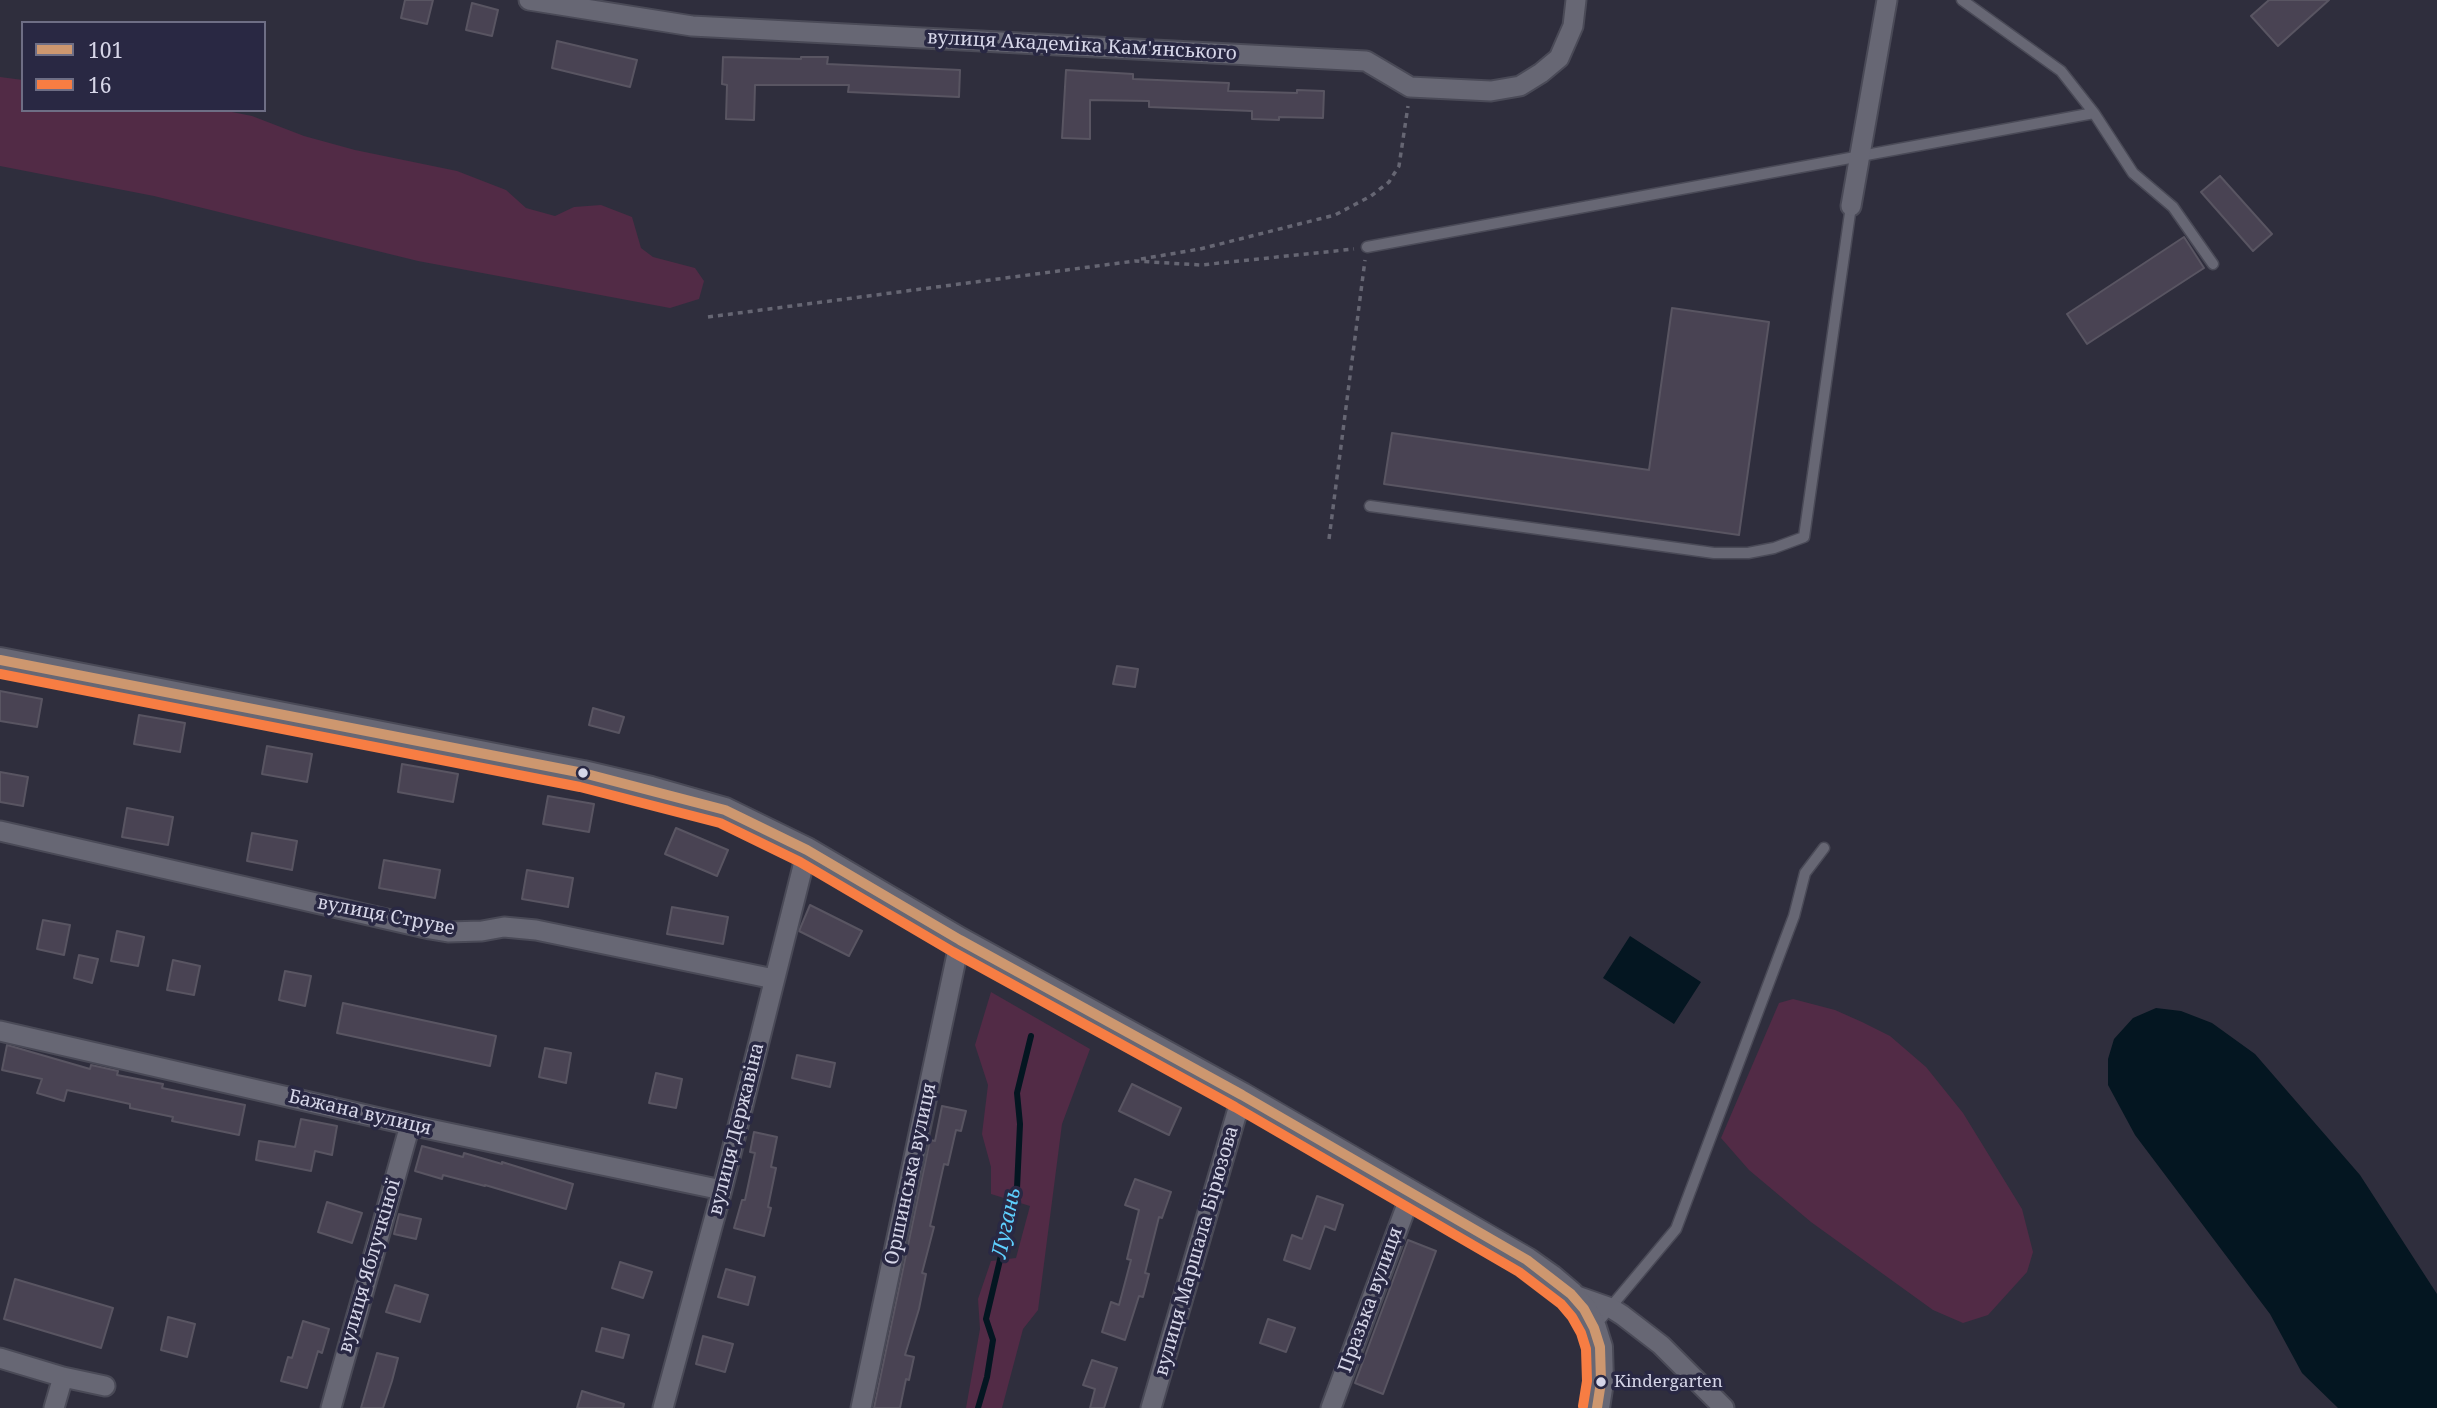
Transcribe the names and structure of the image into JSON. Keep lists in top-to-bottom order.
{
  "streets": {
    "street": [
      "вулиця Академіка Кам'янського",
      "вулиця Струве",
      "Бажана вулиця",
      "вулиця Державіна",
      "Оршинська вулиця",
      "вулиця Маршала Бірюзова",
      "вулиця Яблучкіної",
      "Празька вулиця"
    ]
  },
  "crossings": [
    ["вулиця Струве", "вулиця Державіна"],
    ["Бажана вулиця", "вулиця Державіна"],
    ["Бажана вулиця", "вулиця Яблучкіної"]
  ],
  "water": ["Лугань"],
  "places": ["Kindergarten"],
  "lines": ["transit line 101", "transit line 16"],
  "legend": ["101", "16"]
}
